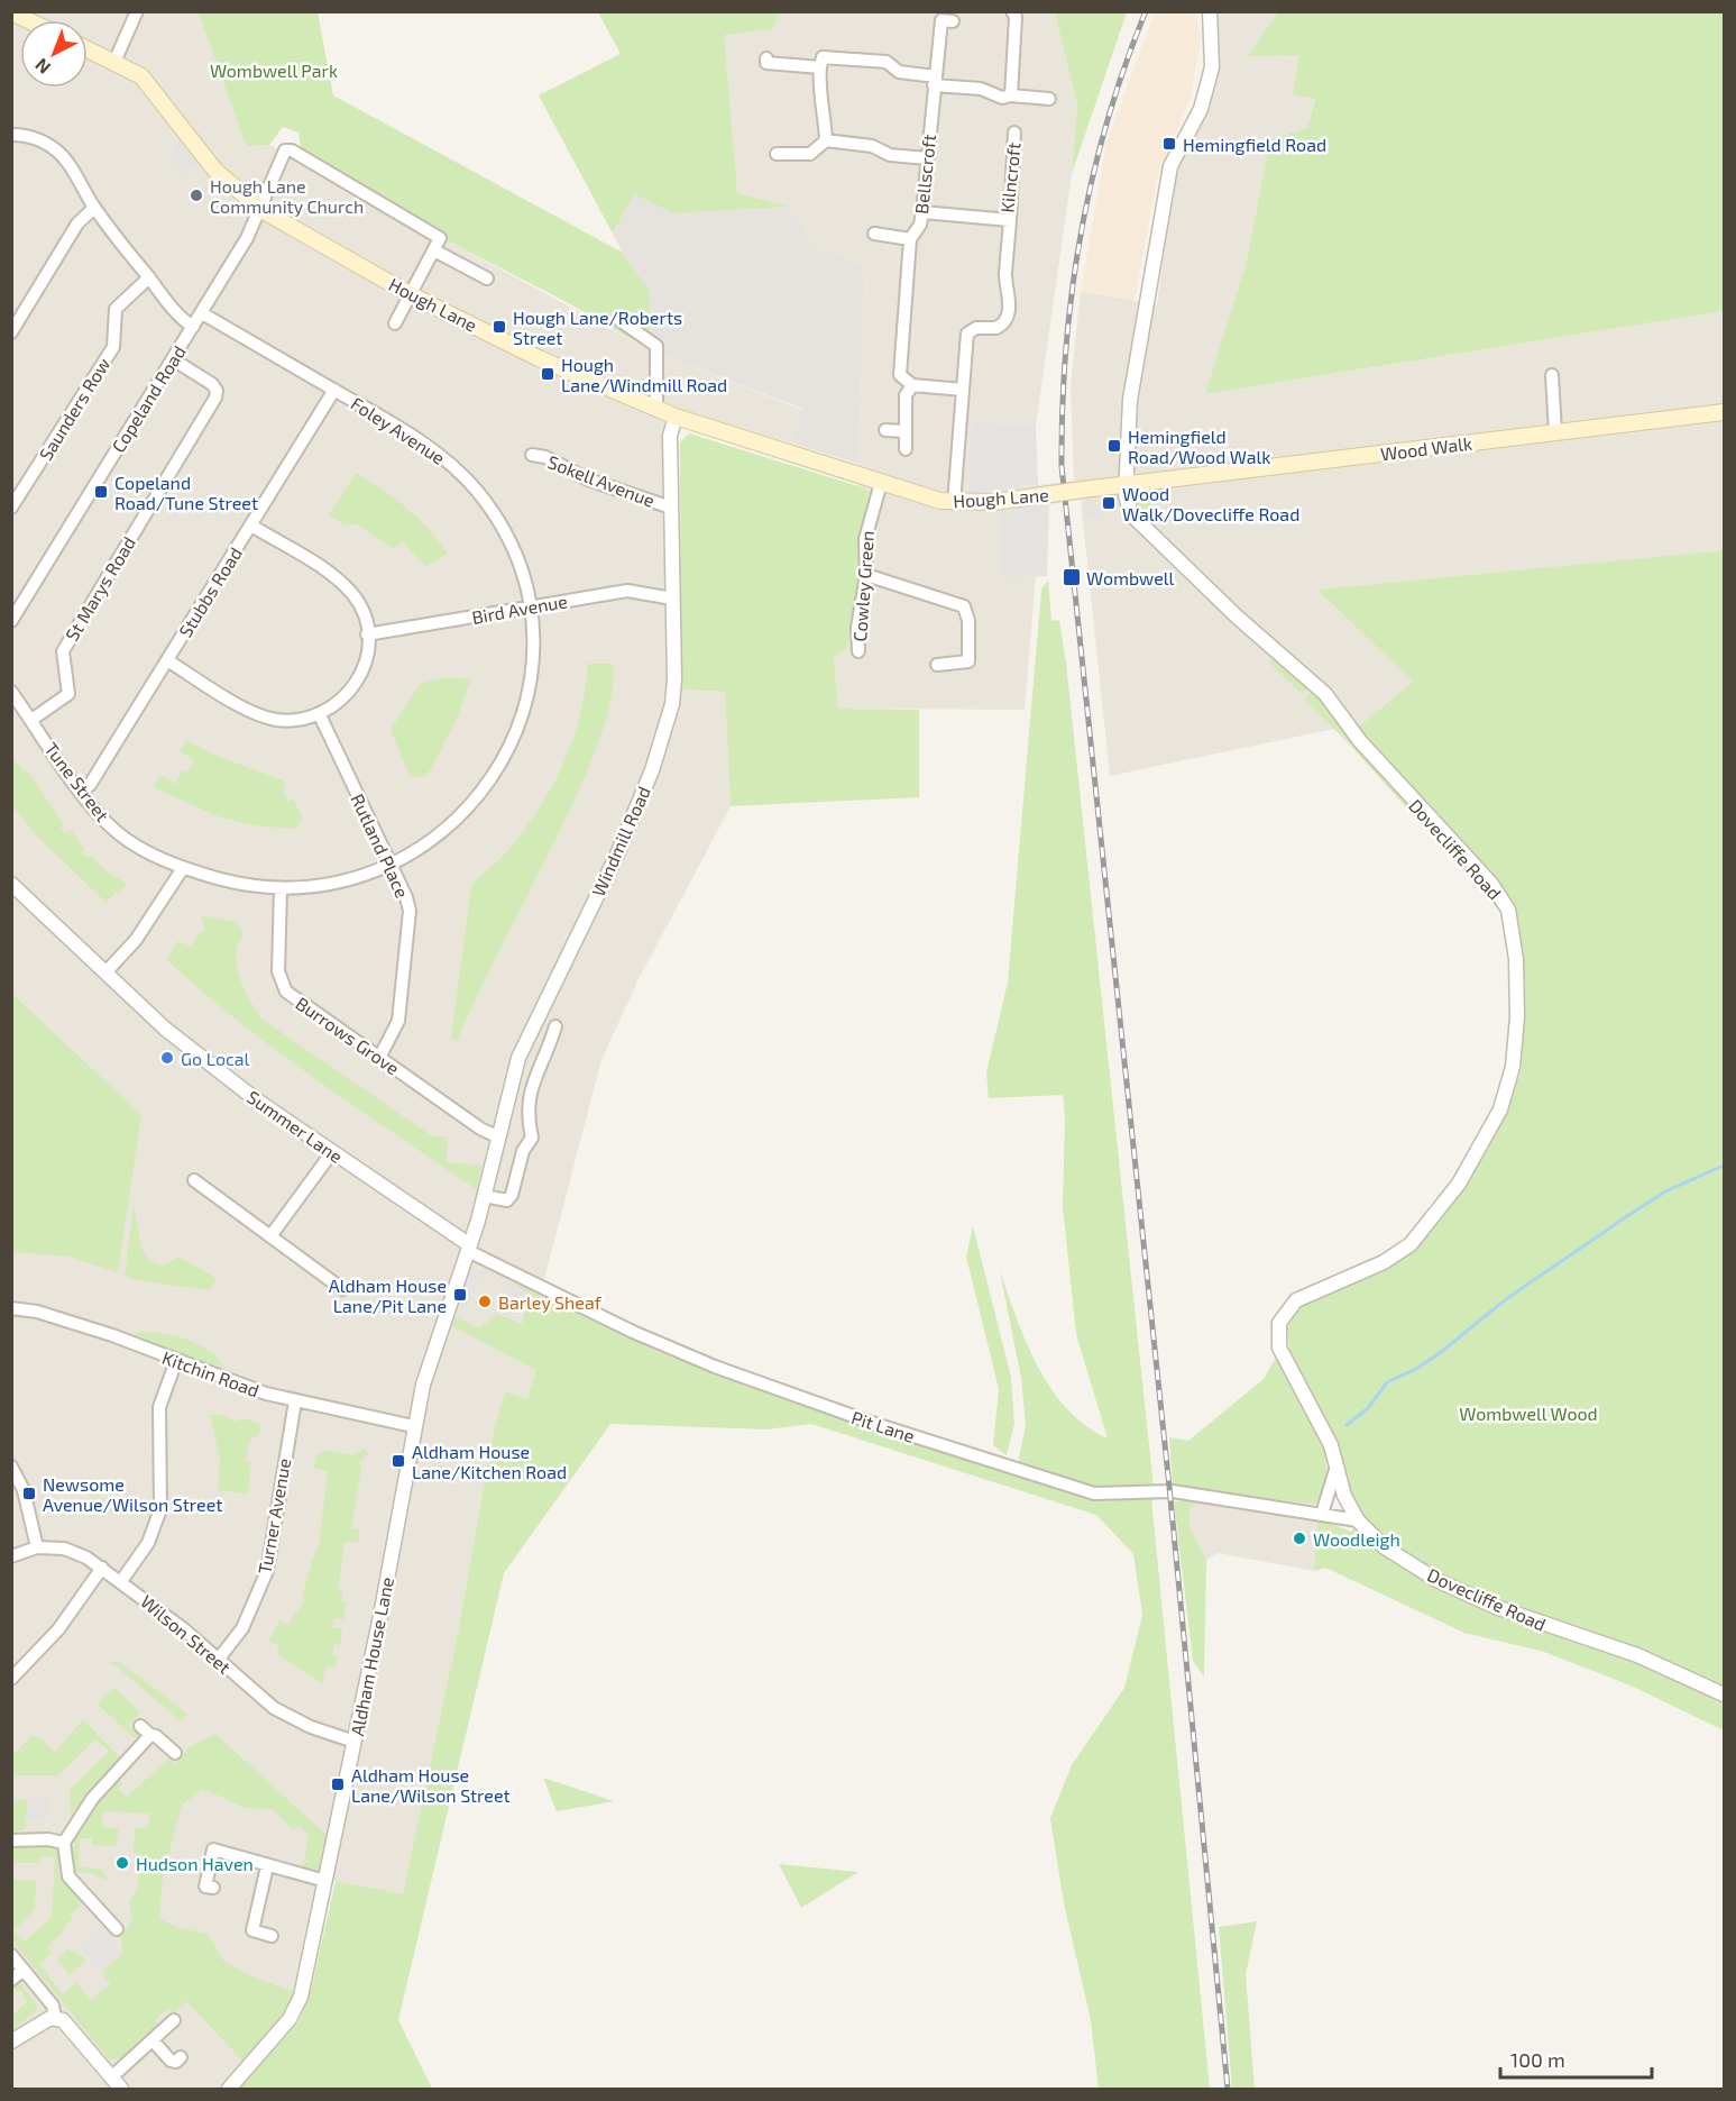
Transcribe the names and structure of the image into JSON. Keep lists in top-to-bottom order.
{
  "streets": {
    "main road": ["Hough Lane", "Wood Walk"],
    "street": [
      "Bellscroft",
      "Kilncroft",
      "Copeland Road",
      "Saunders Row",
      "Foley Avenue",
      "Sokell Avenue",
      "Cowley Green",
      "St Marys Road",
      "Stubbs Road",
      "Bird Avenue",
      "Tune Street",
      "Windmill Road",
      "Rutland Place",
      "Dovecliffe Road",
      "Burrows Grove",
      "Summer Lane",
      "Kitchin Road",
      "Pit Lane",
      "Turner Avenue",
      "Wilson Street",
      "Aldham House Lane"
    ]
  },
  "crossings": [
    ["Bellscroft", "Kilncroft"],
    ["Hough Lane", "Copeland Road"],
    ["Hough Lane", "Wood Walk"],
    ["Hough Lane", "Cowley Green"],
    ["Hough Lane", "Windmill Road"],
    ["Hough Lane", "Dovecliffe Road"],
    ["Copeland Road", "Foley Avenue"],
    ["Copeland Road", "St Marys Road"],
    ["Foley Avenue", "Stubbs Road"],
    ["Foley Avenue", "Bird Avenue"],
    ["Foley Avenue", "Tune Street"],
    ["Foley Avenue", "Rutland Place"],
    ["Wood Walk", "Dovecliffe Road"],
    ["Sokell Avenue", "Windmill Road"],
    ["St Marys Road", "Tune Street"],
    ["Stubbs Road", "Bird Avenue"],
    ["Stubbs Road", "Tune Street"],
    ["Stubbs Road", "Rutland Place"],
    ["Bird Avenue", "Windmill Road"],
    ["Bird Avenue", "Rutland Place"],
    ["Tune Street", "Rutland Place"],
    ["Tune Street", "Burrows Grove"],
    ["Windmill Road", "Burrows Grove"],
    ["Windmill Road", "Summer Lane"],
    ["Windmill Road", "Pit Lane"],
    ["Windmill Road", "Aldham House Lane"],
    ["Rutland Place", "Burrows Grove"],
    ["Dovecliffe Road", "Pit Lane"],
    ["Summer Lane", "Pit Lane"],
    ["Summer Lane", "Aldham House Lane"],
    ["Kitchin Road", "Turner Avenue"],
    ["Kitchin Road", "Aldham House Lane"],
    ["Pit Lane", "Aldham House Lane"],
    ["Turner Avenue", "Wilson Street"],
    ["Wilson Street", "Aldham House Lane"]
  ],
  "parks": ["Wombwell Park", "Wombwell Wood"],
  "places": {
    "transit": [
      "Hemingfield Road",
      "Hough Lane/Roberts Street",
      "Hough Lane/Windmill Road",
      "Hemingfield Road/Wood Walk",
      "Copeland Road/Tune Street",
      "Wood Walk/Dovecliffe Road",
      "Wombwell",
      "Aldham House Lane/Pit Lane",
      "Aldham House Lane/Kitchen Road",
      "Newsome Avenue/Wilson Street",
      "Aldham House Lane/Wilson Street"
    ],
    "other": [
      "Hough Lane Community Church",
      "Go Local",
      "Barley Sheaf",
      "Woodleigh",
      "Hudson Haven"
    ]
  },
  "scale_bar": "100 m",
  "north": "bottom left"
}
